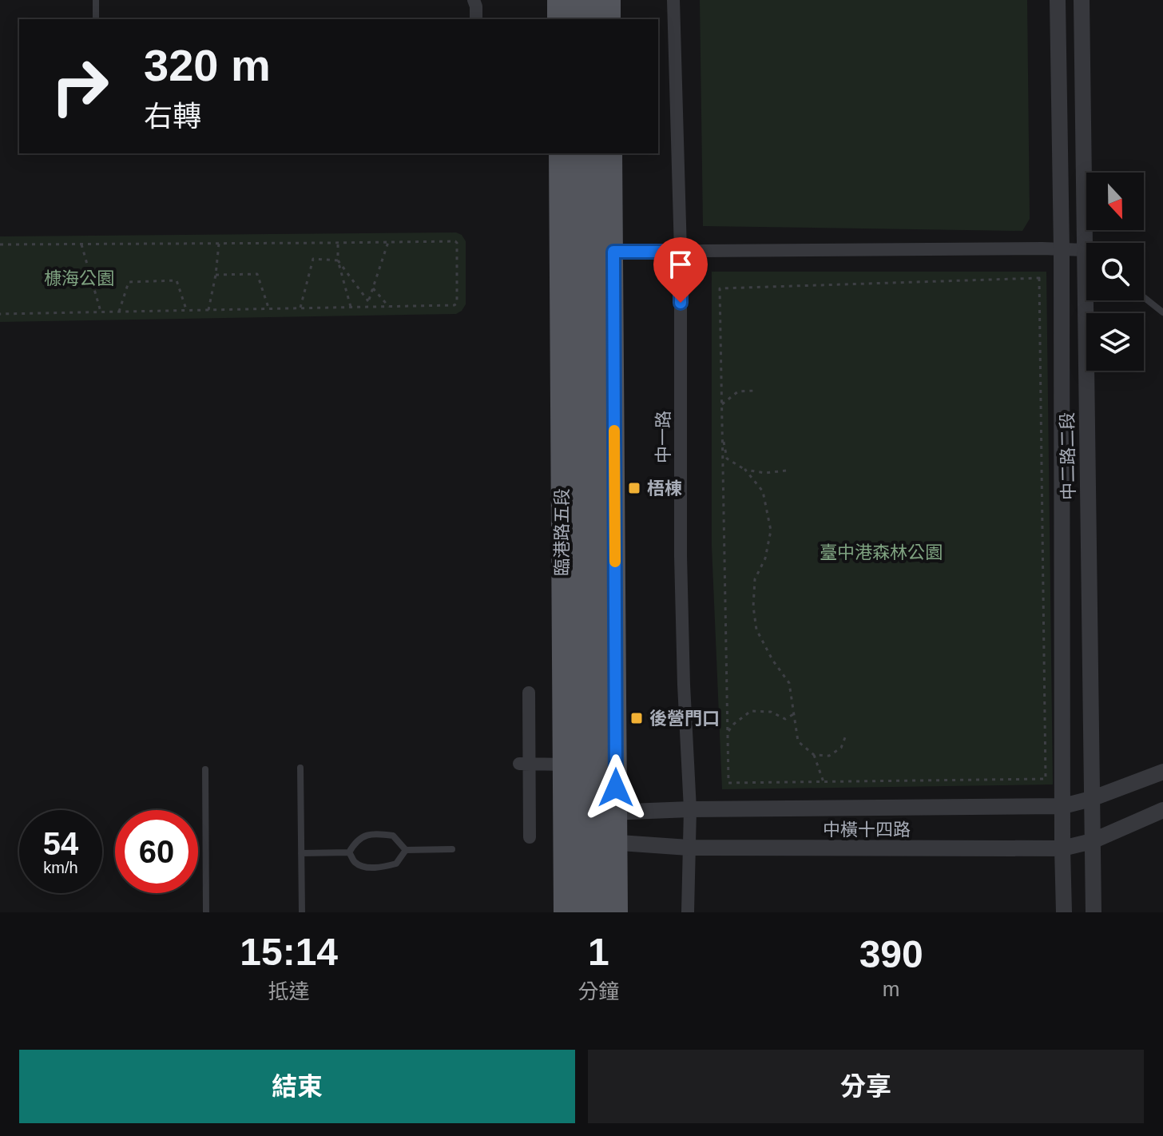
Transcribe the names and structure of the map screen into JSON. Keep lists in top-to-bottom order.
{
  "streets": {
    "main road": ["臨港路五段"],
    "street": ["中一路", "中二路二段", "中橫十四路"]
  },
  "crossings": [
    ["中一路", "中橫十四路"],
    ["中二路二段", "中橫十四路"],
    ["臨港路五段", "中橫十四路"]
  ],
  "parks": ["槺海公園", "臺中港森林公園"],
  "places": {
    "transit": ["梧棟", "後營門口"]
  },
  "north": "bottom",
  "page": {
    "turn": ["320 m", "右轉"],
    "speed": "54 km/h",
    "limit": "60",
    "eta": [
      "15:14",
      "抵達",
      "1",
      "分鐘",
      "390",
      "m"
    ],
    "buttons": ["結束", "分享"]
  }
}
